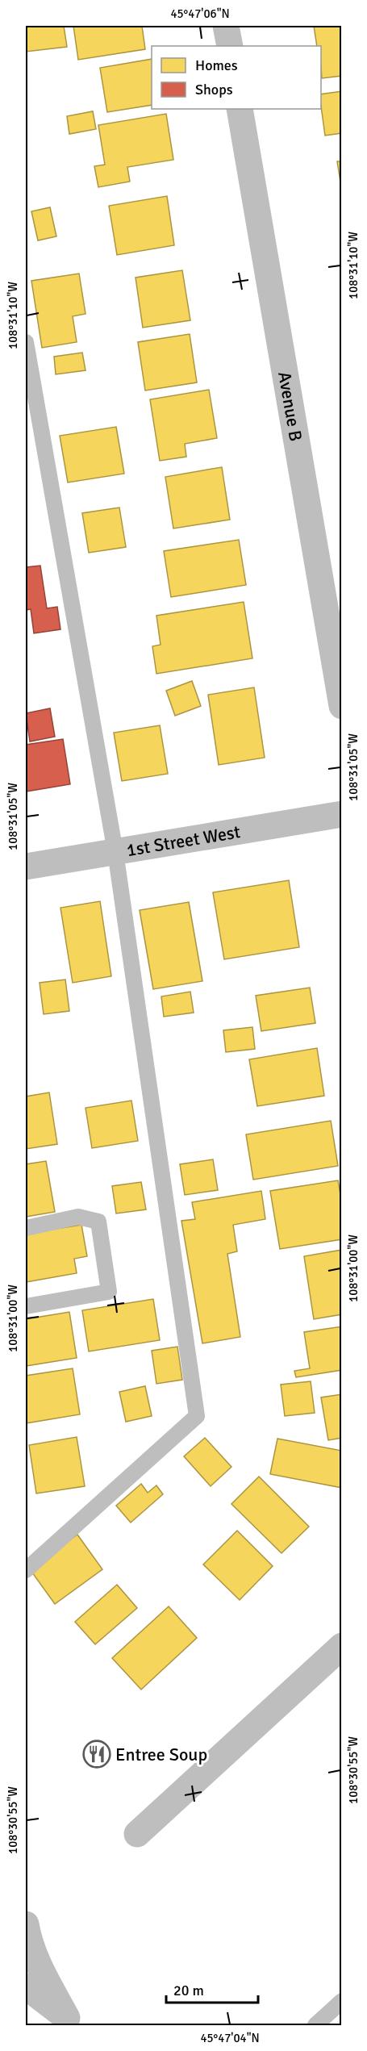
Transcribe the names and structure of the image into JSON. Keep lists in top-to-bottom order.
{
  "streets": {
    "street": ["Avenue B", "1st Street West"]
  },
  "places": {
    "restaurant": ["Entree Soup"]
  },
  "legend": ["Homes", "Shops"],
  "scale_bar": "20 m",
  "coordinates": [
    "45°47'06\"N",
    "108°31'10\"W",
    "108°31'05\"W",
    "108°31'00\"W",
    "108°30'55\"W",
    "45°47'04\"N"
  ]
}
